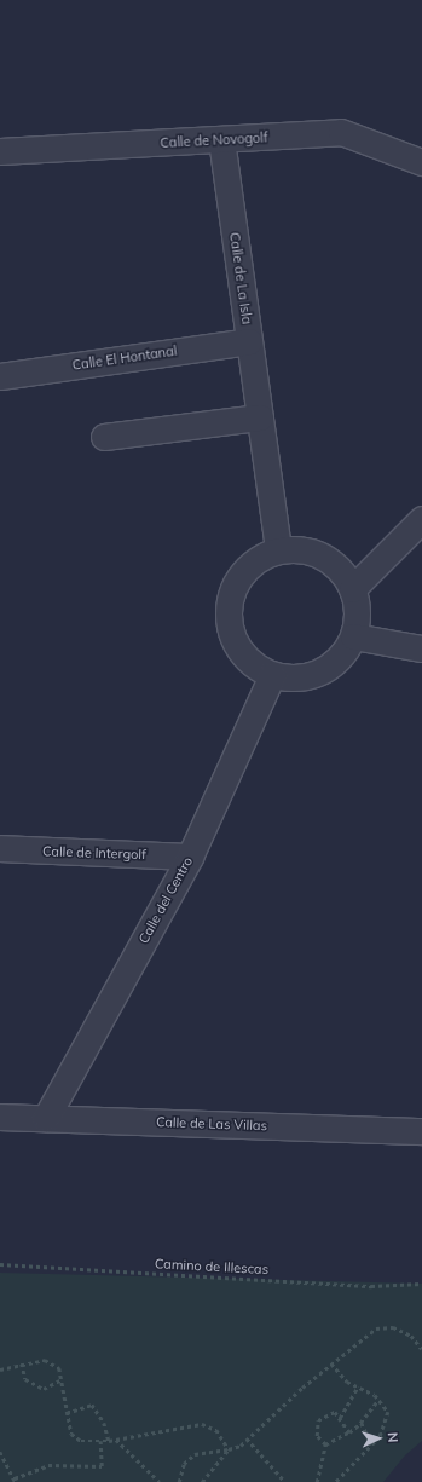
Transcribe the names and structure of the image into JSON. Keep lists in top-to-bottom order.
{
  "streets": {
    "street": [
      "Calle de Novogolf",
      "Calle de La Isla",
      "Calle El Hontanal",
      "Calle de Intergolf",
      "Calle del Centro",
      "Calle de Las Villas"
    ],
    "path": ["Camino de Illescas"]
  },
  "crossings": [
    ["Calle de Novogolf", "Calle de La Isla"],
    ["Calle de La Isla", "Calle El Hontanal"],
    ["Calle de La Isla", "Calle del Centro"],
    ["Calle de Intergolf", "Calle del Centro"],
    ["Calle del Centro", "Calle de Las Villas"]
  ],
  "north": "right"
}
